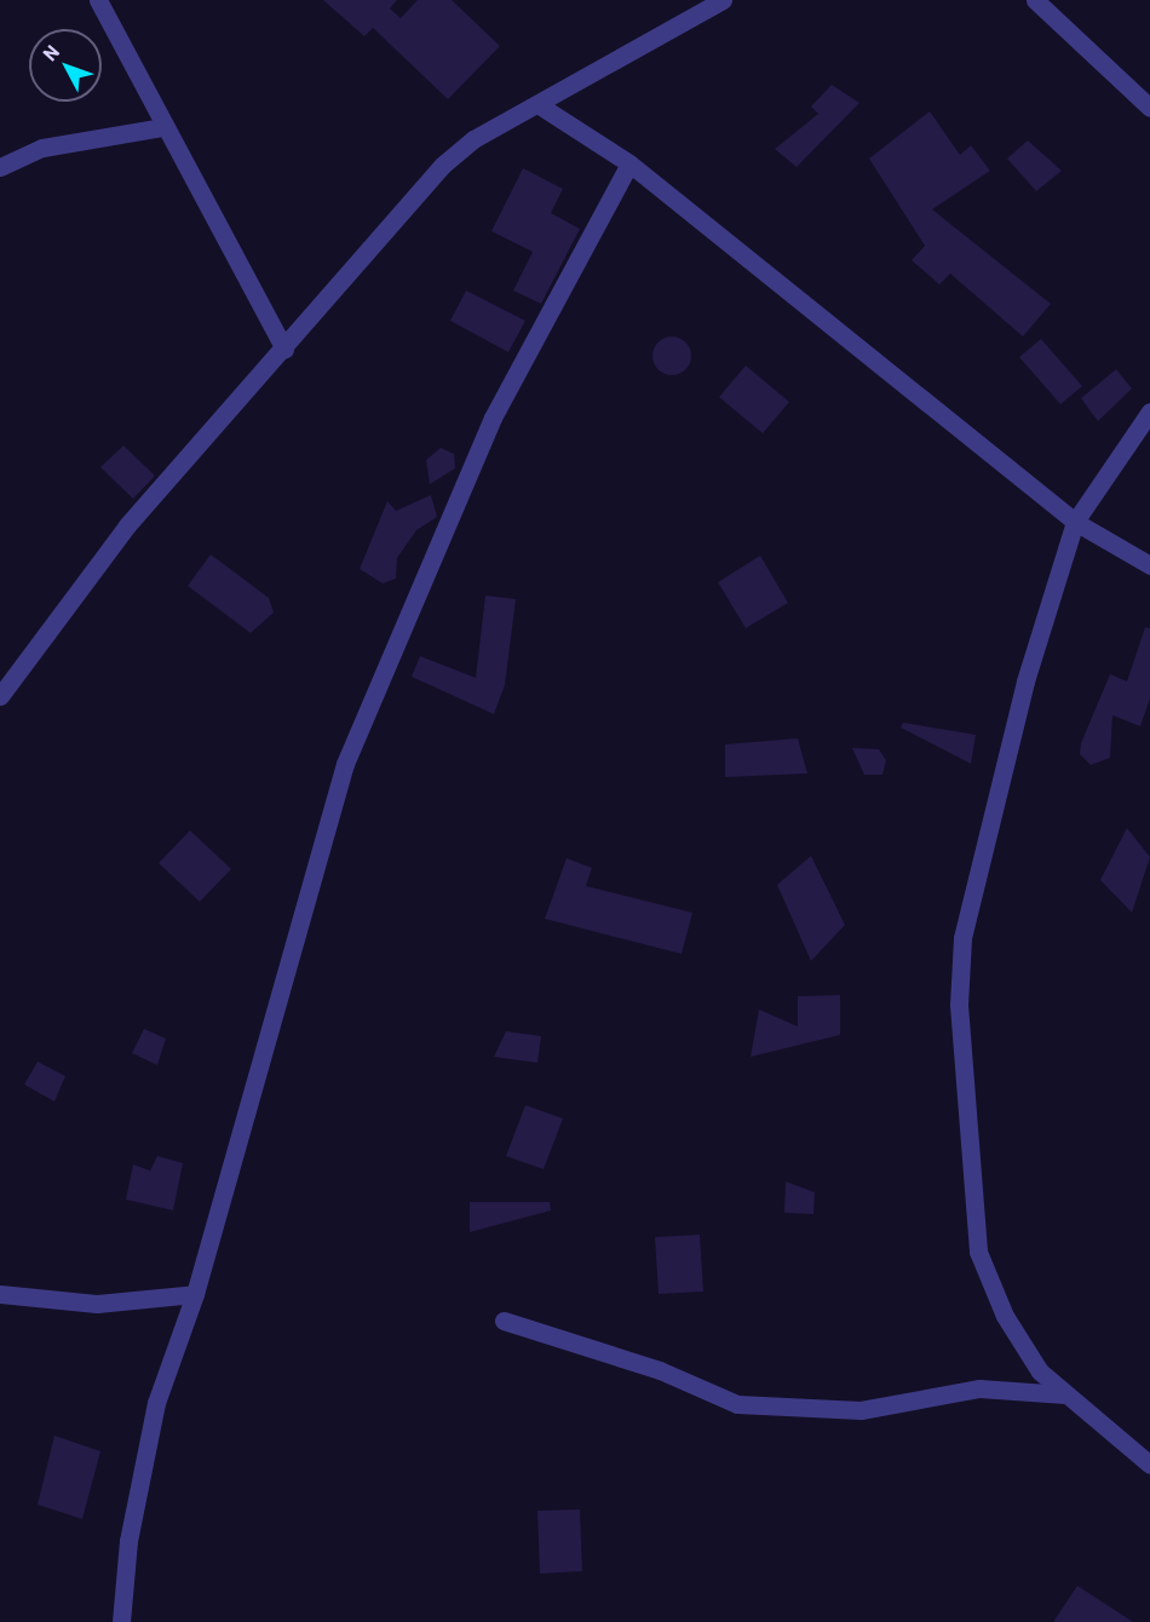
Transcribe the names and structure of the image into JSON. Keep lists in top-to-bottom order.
{
  "north": "top left"
}
